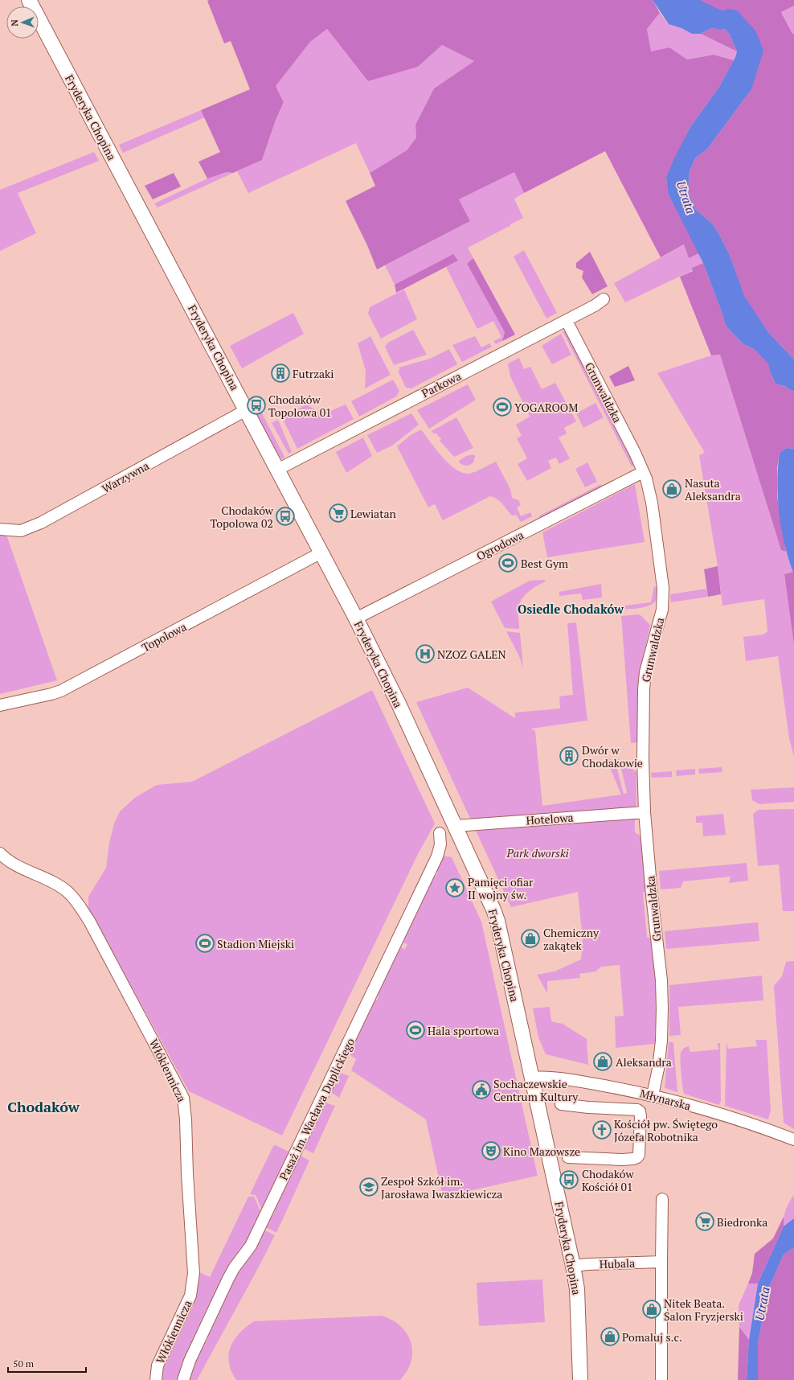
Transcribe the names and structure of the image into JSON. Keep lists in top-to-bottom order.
{
  "streets": {
    "main road": ["Fryderyka Chopina"],
    "street": [
      "Parkowa",
      "Grunwaldzka",
      "Warzywna",
      "Ogrodowa",
      "Topolowa",
      "Hotelowa",
      "Włókiennicza",
      "Młynarska",
      "Pasaż im. Wacława Duplickiego",
      "Hubala"
    ]
  },
  "crossings": [
    ["Fryderyka Chopina", "Parkowa"],
    ["Fryderyka Chopina", "Warzywna"],
    ["Fryderyka Chopina", "Ogrodowa"],
    ["Fryderyka Chopina", "Topolowa"],
    ["Fryderyka Chopina", "Hotelowa"],
    ["Fryderyka Chopina", "Młynarska"],
    ["Fryderyka Chopina", "Hubala"],
    ["Parkowa", "Grunwaldzka"],
    ["Grunwaldzka", "Ogrodowa"],
    ["Grunwaldzka", "Hotelowa"],
    ["Grunwaldzka", "Młynarska"]
  ],
  "districts": ["Osiedle Chodaków", "Chodaków"],
  "water": ["Utrata"],
  "parks": ["Park dworski"],
  "places": {
    "building": ["Futrzaki", "Dwór w Chodakowie"],
    "bus stop": ["Chodaków Topolowa 01", "Chodaków Topolowa 02", "Chodaków Kościół 01"],
    "sports": [
      "YOGAROOM",
      "Best Gym",
      "Stadion Miejski",
      "Hala sportowa"
    ],
    "shop": [
      "Nasuta Aleksandra",
      "Chemiczny zakątek",
      "Aleksandra",
      "Nitek Beata. Salon Fryzjerski",
      "Pomaluj s.c."
    ],
    "supermarket": ["Lewiatan", "Biedronka"],
    "hospital": ["NZOZ GALEN"],
    "place": ["Pamięci ofiar II wojny św."],
    "public building": ["Sochaczewskie Centrum Kultury"],
    "church": ["Kościół pw. Świętego Józefa Robotnika"],
    "theatre": ["Kino Mazowsze"],
    "school or university": ["Zespoł Szkół im. Jarosława Iwaszkiewicza"]
  },
  "scale_bar": "50 m",
  "north": "left"
}
